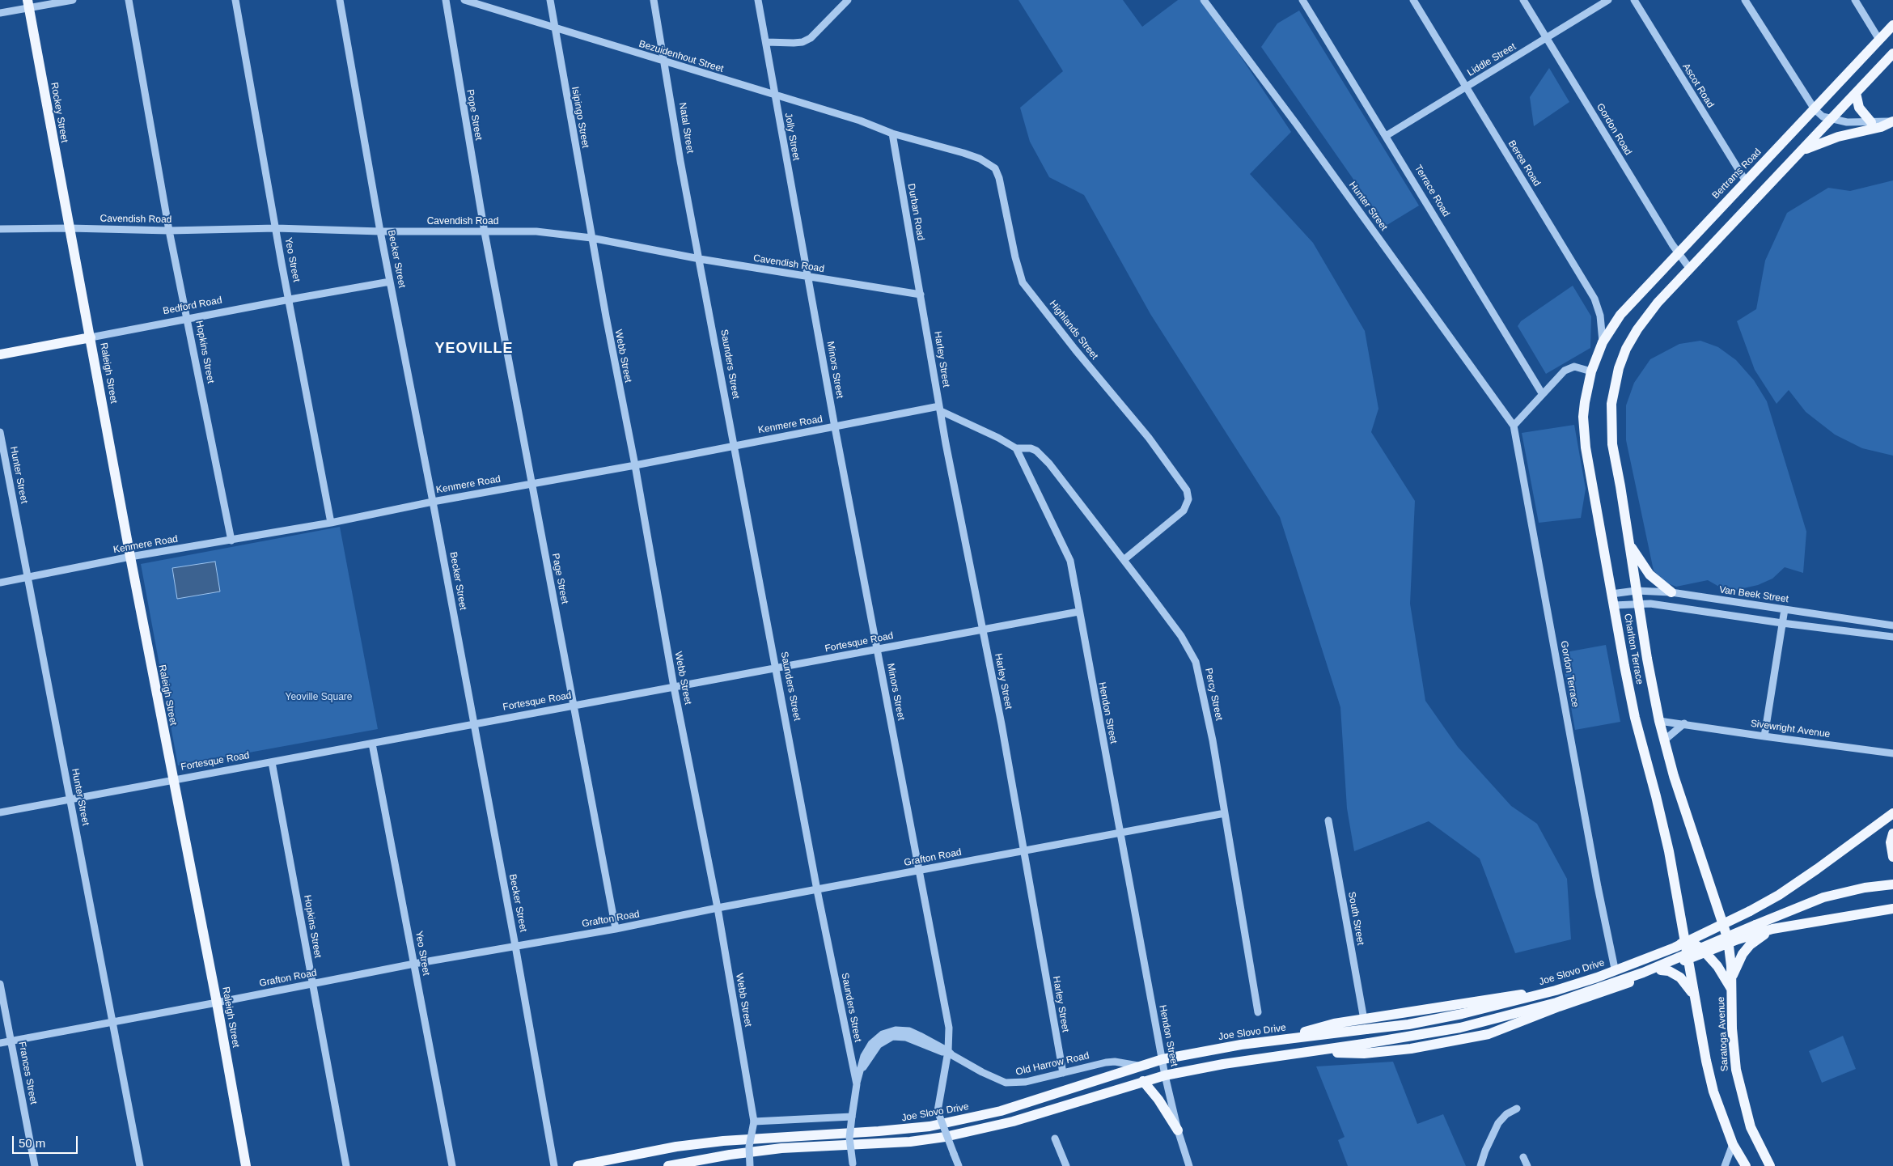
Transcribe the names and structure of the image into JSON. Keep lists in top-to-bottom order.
{
  "streets": {
    "main road": [
      "Rockey Street",
      "Bertrams Road",
      "Bedford Road",
      "Raleigh Street",
      "Charlton Terrace",
      "Joe Slovo Drive",
      "Saratoga Avenue"
    ],
    "street": [
      "Bezuidenhout Street",
      "Liddle Street",
      "Ascot Road",
      "Pope Street",
      "Isipingo Street",
      "Natal Street",
      "Gordon Road",
      "Jolly Street",
      "Berea Road",
      "Terrace Road",
      "Hunter Street",
      "Durban Road",
      "Cavendish Road",
      "Becker Street",
      "Yeo Street",
      "Highlands Street",
      "Hopkins Street",
      "Webb Street",
      "Harley Street",
      "Saunders Street",
      "Minors Street",
      "Kenmere Road",
      "Page Street",
      "Van Beek Street",
      "Fortesque Road",
      "Gordon Terrace",
      "Percy Street",
      "Hendon Street",
      "Sivewright Avenue",
      "Grafton Road",
      "South Street",
      "Old Harrow Road",
      "Frances Street"
    ]
  },
  "crossings": [
    ["Bezuidenhout Street", "Isipingo Street"],
    ["Bezuidenhout Street", "Natal Street"],
    ["Bezuidenhout Street", "Jolly Street"],
    ["Bezuidenhout Street", "Durban Road"],
    ["Bezuidenhout Street", "Highlands Street"],
    ["Liddle Street", "Gordon Road"],
    ["Liddle Street", "Berea Road"],
    ["Liddle Street", "Terrace Road"],
    ["Ascot Road", "Bertrams Road"],
    ["Rockey Street", "Cavendish Road"],
    ["Rockey Street", "Raleigh Street"],
    ["Pope Street", "Cavendish Road"],
    ["Pope Street", "Page Street"],
    ["Isipingo Street", "Cavendish Road"],
    ["Isipingo Street", "Webb Street"],
    ["Natal Street", "Cavendish Road"],
    ["Natal Street", "Saunders Street"],
    ["Gordon Road", "Bertrams Road"],
    ["Gordon Road", "Charlton Terrace"],
    ["Jolly Street", "Cavendish Road"],
    ["Jolly Street", "Minors Street"],
    ["Berea Road", "Bertrams Road"],
    ["Berea Road", "Charlton Terrace"],
    ["Bertrams Road", "Charlton Terrace"],
    ["Hunter Street", "Kenmere Road"],
    ["Hunter Street", "Fortesque Road"],
    ["Hunter Street", "Gordon Terrace"],
    ["Hunter Street", "Grafton Road"],
    ["Durban Road", "Cavendish Road"],
    ["Durban Road", "Highlands Street"],
    ["Durban Road", "Harley Street"],
    ["Cavendish Road", "Becker Street"],
    ["Cavendish Road", "Yeo Street"],
    ["Cavendish Road", "Hopkins Street"],
    ["Cavendish Road", "Webb Street"],
    ["Cavendish Road", "Harley Street"],
    ["Cavendish Road", "Saunders Street"],
    ["Cavendish Road", "Minors Street"],
    ["Cavendish Road", "Raleigh Street"],
    ["Cavendish Road", "Page Street"],
    ["Becker Street", "Bedford Road"],
    ["Becker Street", "Kenmere Road"],
    ["Becker Street", "Fortesque Road"],
    ["Becker Street", "Grafton Road"],
    ["Yeo Street", "Bedford Road"],
    ["Yeo Street", "Kenmere Road"],
    ["Yeo Street", "Fortesque Road"],
    ["Yeo Street", "Grafton Road"],
    ["Bedford Road", "Hopkins Street"],
    ["Bedford Road", "Raleigh Street"],
    ["Highlands Street", "Percy Street"],
    ["Hopkins Street", "Kenmere Road"],
    ["Hopkins Street", "Fortesque Road"],
    ["Hopkins Street", "Grafton Road"],
    ["Webb Street", "Kenmere Road"],
    ["Webb Street", "Fortesque Road"],
    ["Webb Street", "Grafton Road"],
    ["Harley Street", "Kenmere Road"],
    ["Harley Street", "Fortesque Road"],
    ["Harley Street", "Grafton Road"],
    ["Harley Street", "Old Harrow Road"],
    ["Saunders Street", "Kenmere Road"],
    ["Saunders Street", "Fortesque Road"],
    ["Saunders Street", "Grafton Road"],
    ["Saunders Street", "Old Harrow Road"],
    ["Minors Street", "Kenmere Road"],
    ["Minors Street", "Fortesque Road"],
    ["Minors Street", "Grafton Road"],
    ["Minors Street", "Old Harrow Road"],
    ["Raleigh Street", "Kenmere Road"],
    ["Raleigh Street", "Fortesque Road"],
    ["Raleigh Street", "Grafton Road"],
    ["Kenmere Road", "Page Street"],
    ["Page Street", "Fortesque Road"],
    ["Page Street", "Grafton Road"],
    ["Van Beek Street", "Charlton Terrace"],
    ["Fortesque Road", "Hendon Street"],
    ["Charlton Terrace", "Sivewright Avenue"],
    ["Charlton Terrace", "Saratoga Avenue"],
    ["Percy Street", "Hendon Street"],
    ["Percy Street", "Grafton Road"],
    ["Hendon Street", "Grafton Road"],
    ["Hendon Street", "Joe Slovo Drive"],
    ["Grafton Road", "Frances Street"],
    ["Joe Slovo Drive", "Old Harrow Road"]
  ],
  "districts": ["YEOVILLE"],
  "parks": ["Yeoville Square"],
  "scale_bar": "50 m"
}
